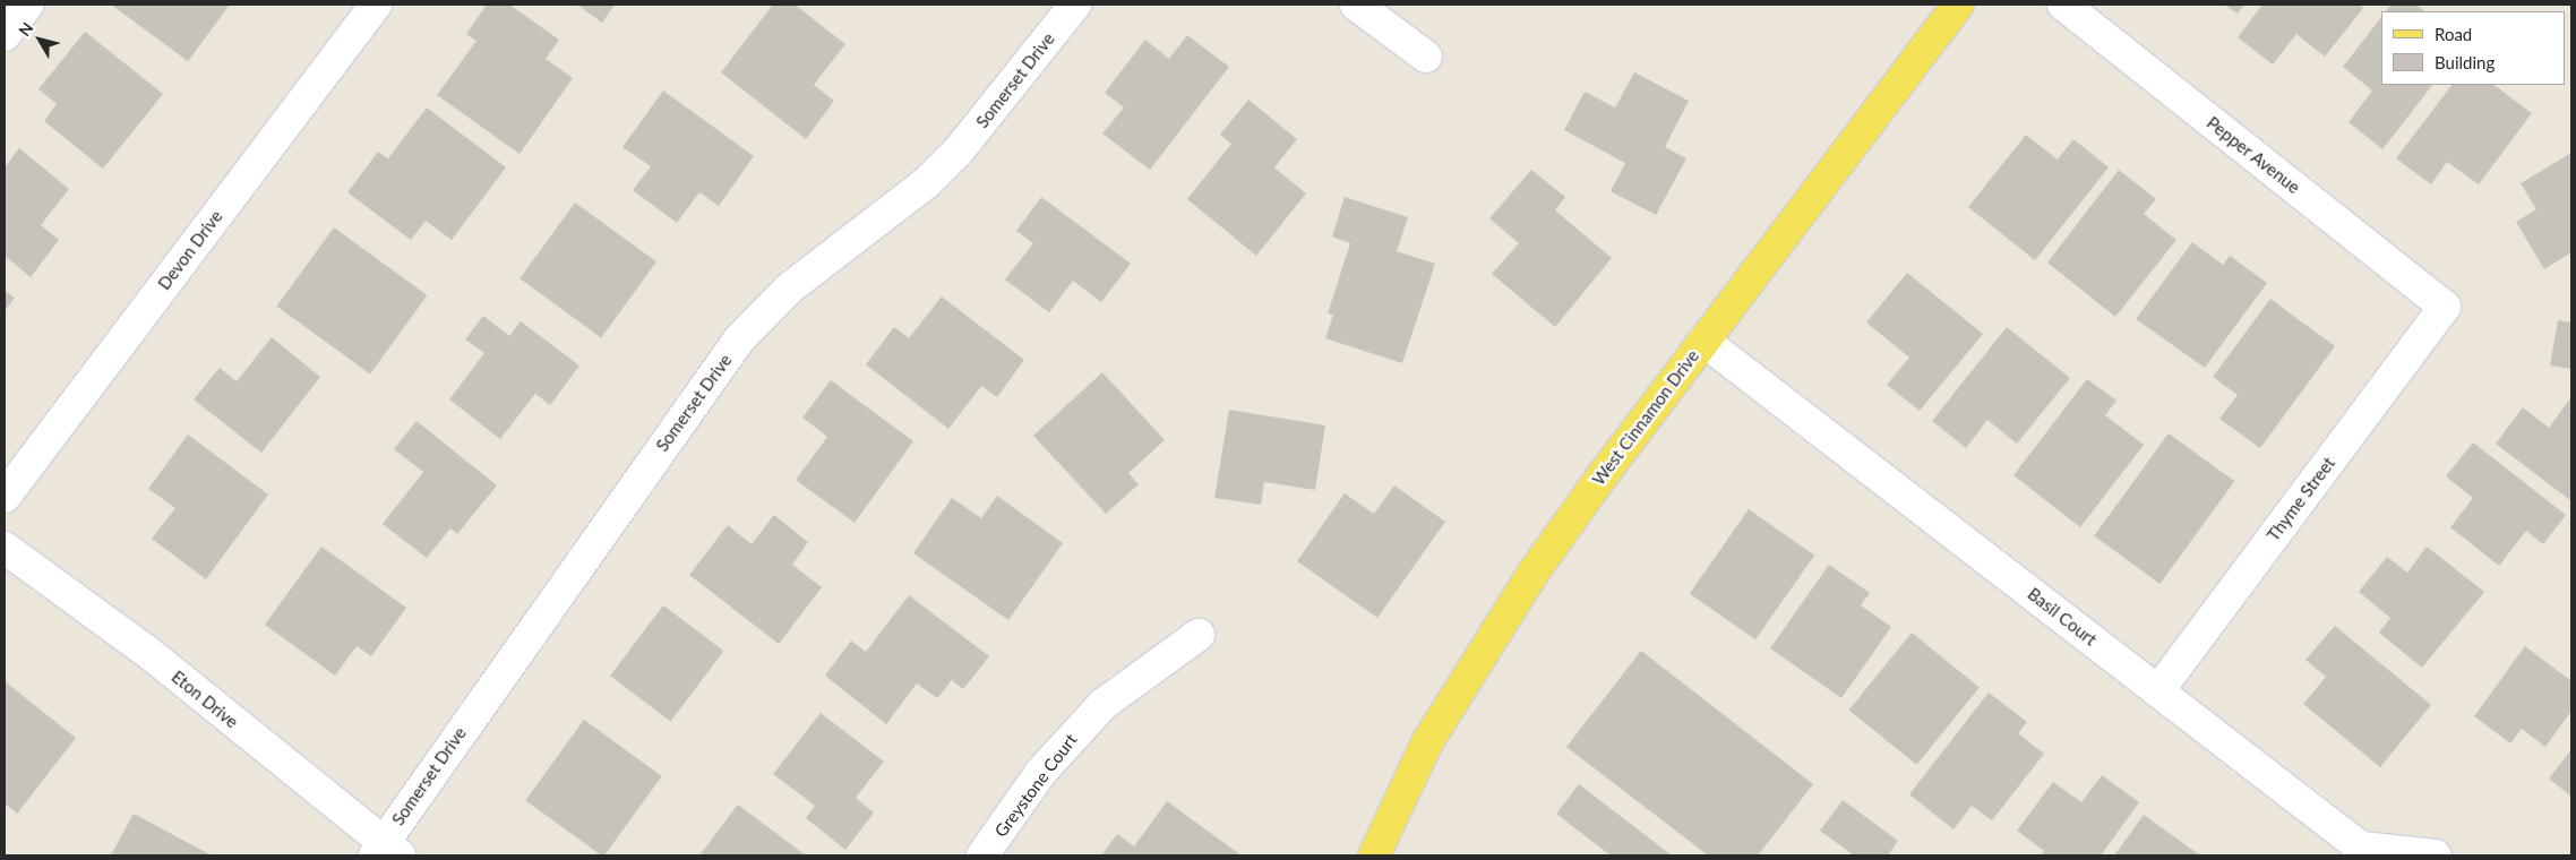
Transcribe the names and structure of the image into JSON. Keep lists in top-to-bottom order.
{
  "streets": {
    "main road": ["West Cinnamon Drive"],
    "street": [
      "Somerset Drive",
      "Pepper Avenue",
      "Devon Drive",
      "Thyme Street",
      "Basil Court",
      "Eton Drive",
      "Greystone Court"
    ]
  },
  "crossings": [
    ["Somerset Drive", "Eton Drive"],
    ["Pepper Avenue", "Thyme Street"],
    ["West Cinnamon Drive", "Basil Court"],
    ["Thyme Street", "Basil Court"]
  ],
  "legend": ["Road", "Building"],
  "north": "top left"
}
